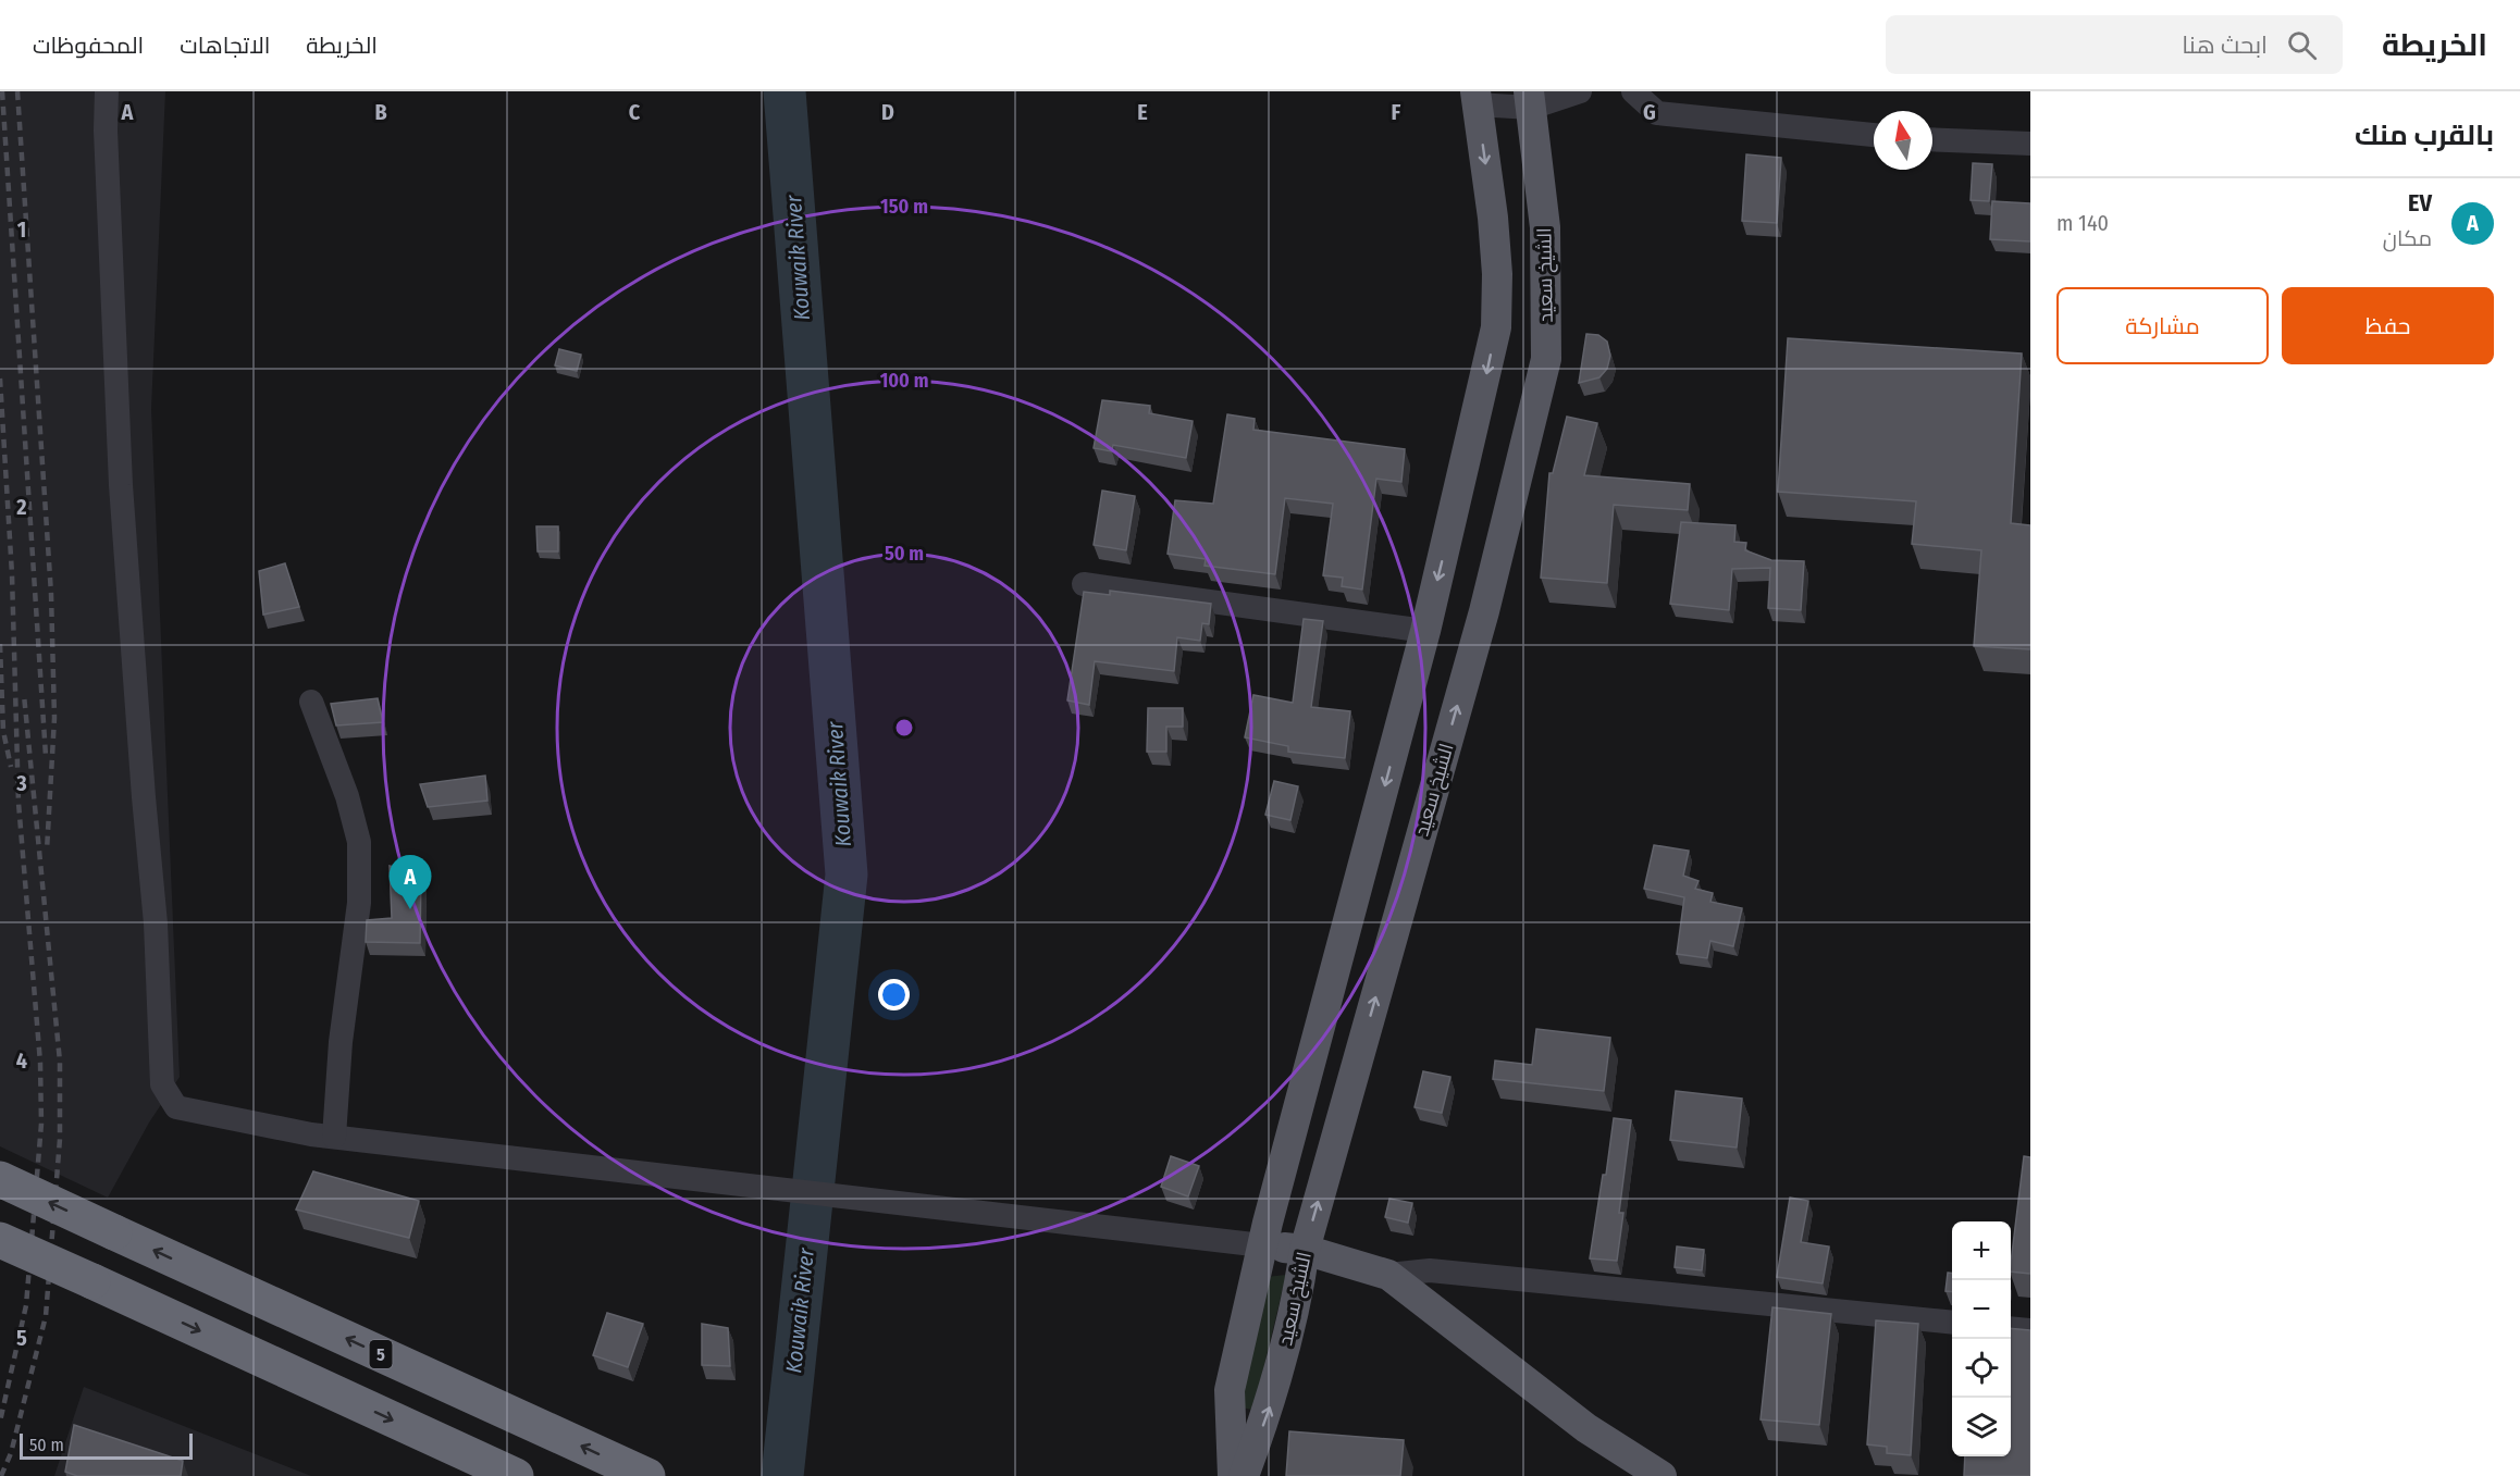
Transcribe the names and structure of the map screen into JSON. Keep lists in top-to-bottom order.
{
  "streets": {
    "highway": ["5"],
    "main road": ["الشيخ سعيد"]
  },
  "water": ["Kouwaik River"],
  "scale_bar": "50 m",
  "north": "top",
  "page": {
    "header": "الخريطة",
    "search": "ابحث هنا",
    "nav": ["الخريطة", "الاتجاهات", "المحفوظات"],
    "heading": "بالقرب منك",
    "list": [
      {
        "mark": "A",
        "name": "EV",
        "note": "مكان",
        "value": "140 m"
      }
    ],
    "buttons": ["حفظ", "مشاركة"],
    "pins": "A",
    "map_buttons": ["+", "−"],
    "scale": "50 m"
  },
  "grid": {
    "columns": [
      "A",
      "B",
      "C",
      "D",
      "E",
      "F",
      "G"
    ],
    "rows": [
      "1",
      "2",
      "3",
      "4",
      "5"
    ]
  },
  "rings": ["150 m", "100 m", "50 m"]
}
